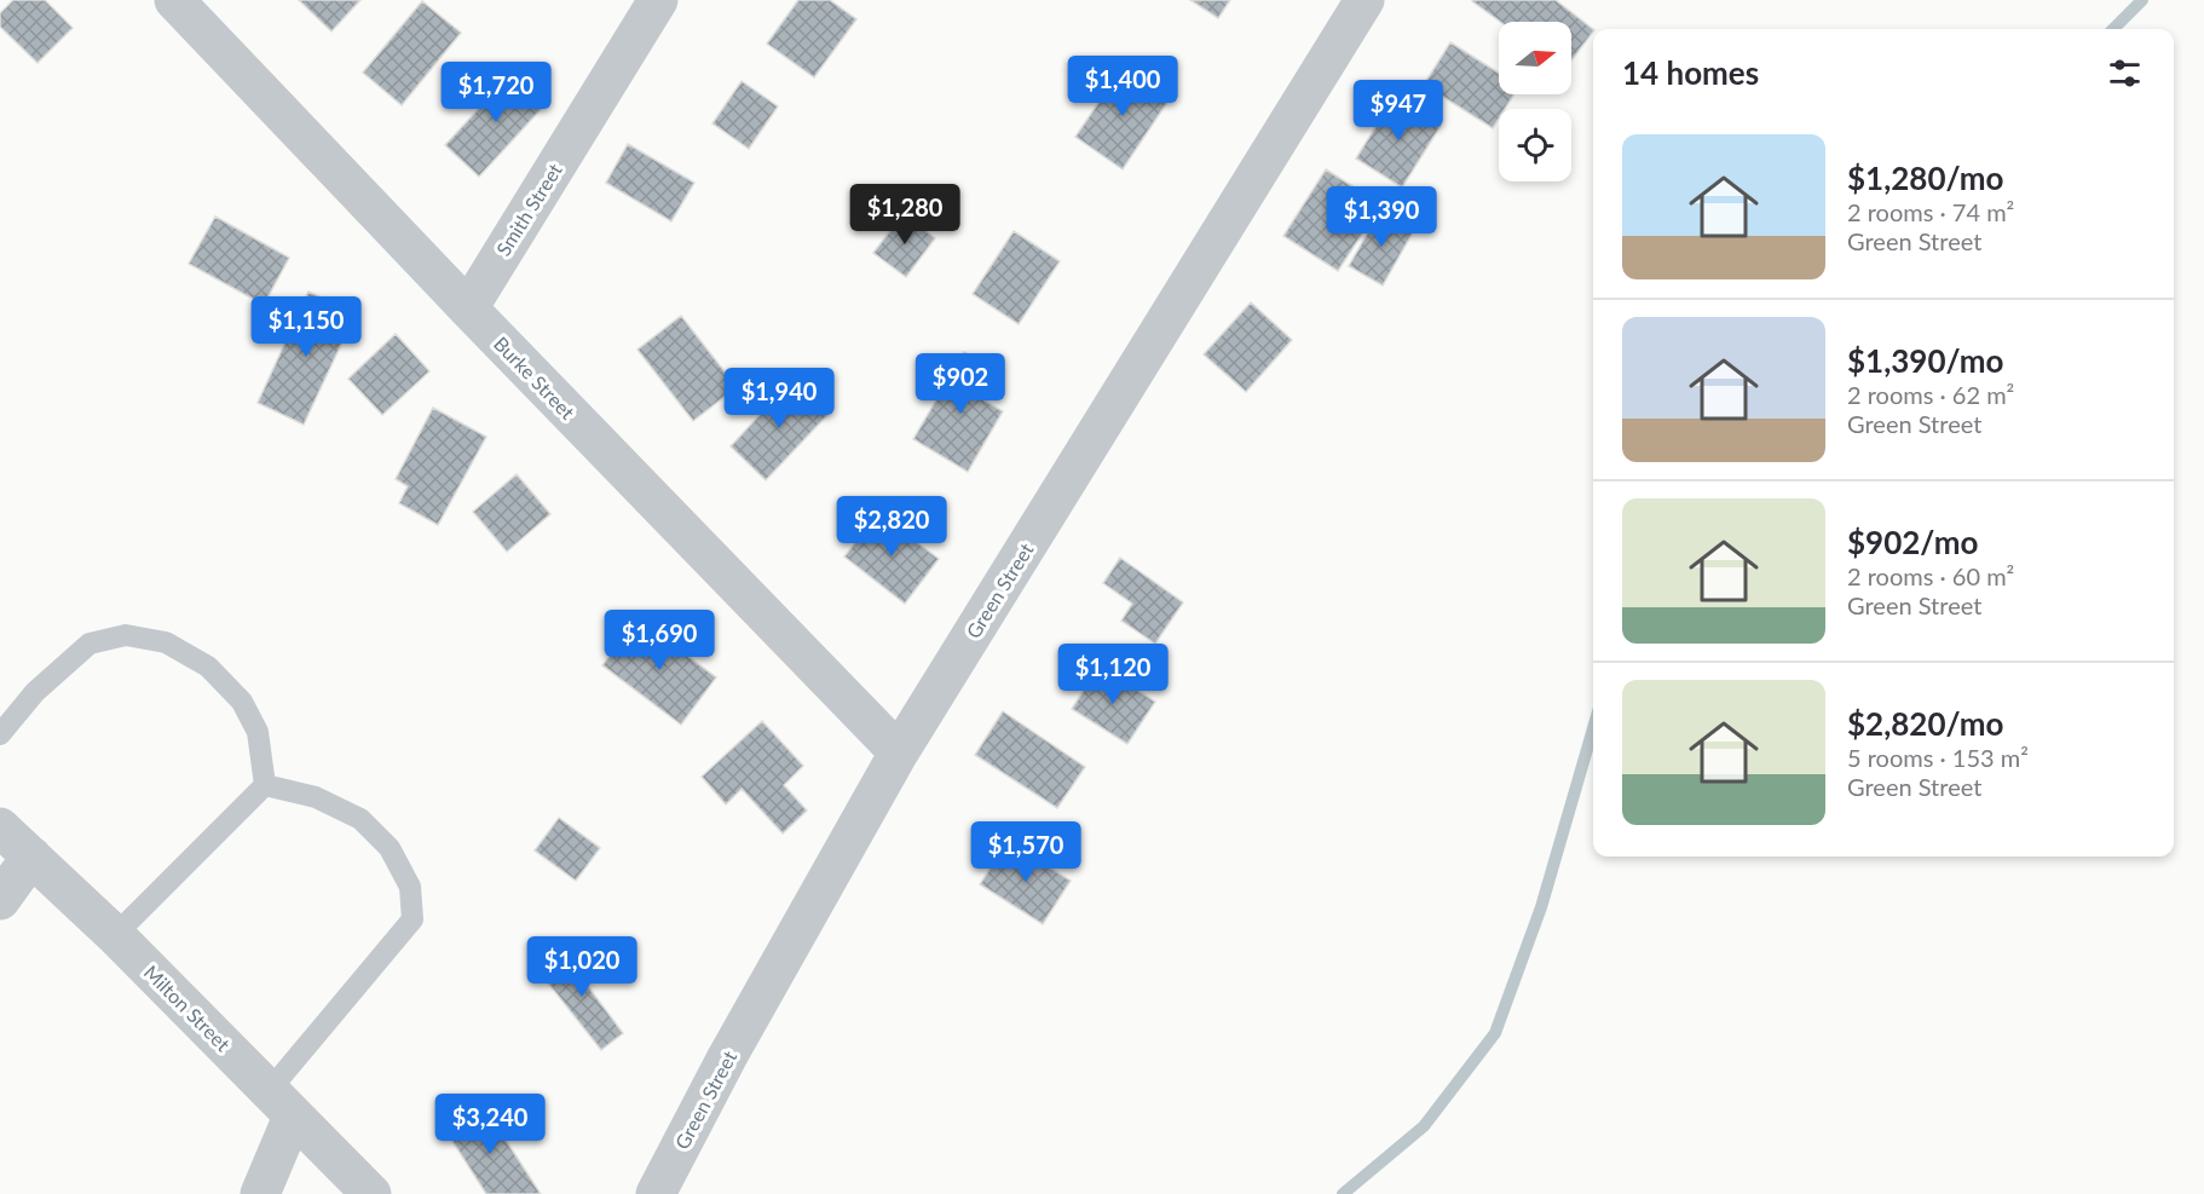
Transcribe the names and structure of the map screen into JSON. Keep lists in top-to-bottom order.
{
  "streets": {
    "street": [
      "Smith Street",
      "Burke Street",
      "Green Street",
      "Milton Street"
    ]
  },
  "crossings": [
    ["Smith Street", "Burke Street"],
    ["Burke Street", "Green Street"]
  ],
  "north": "right",
  "page": {
    "heading": "14 homes",
    "price": [
      "$1,400",
      "$1,720",
      "$947",
      "$1,280",
      "$1,390",
      "$1,150",
      "$902",
      "$1,940",
      "$2,820",
      "$1,690",
      "$1,120",
      "$1,570",
      "$1,020",
      "$3,240"
    ],
    "list": [
      {
        "name": "$1,280/mo",
        "note": "2 rooms · 74 m² · Green Street"
      },
      {
        "name": "$1,390/mo",
        "note": "2 rooms · 62 m² · Green Street"
      },
      {
        "name": "$902/mo",
        "note": "2 rooms · 60 m² · Green Street"
      },
      {
        "name": "$2,820/mo",
        "note": "5 rooms · 153 m² · Green Street"
      }
    ]
  }
}
